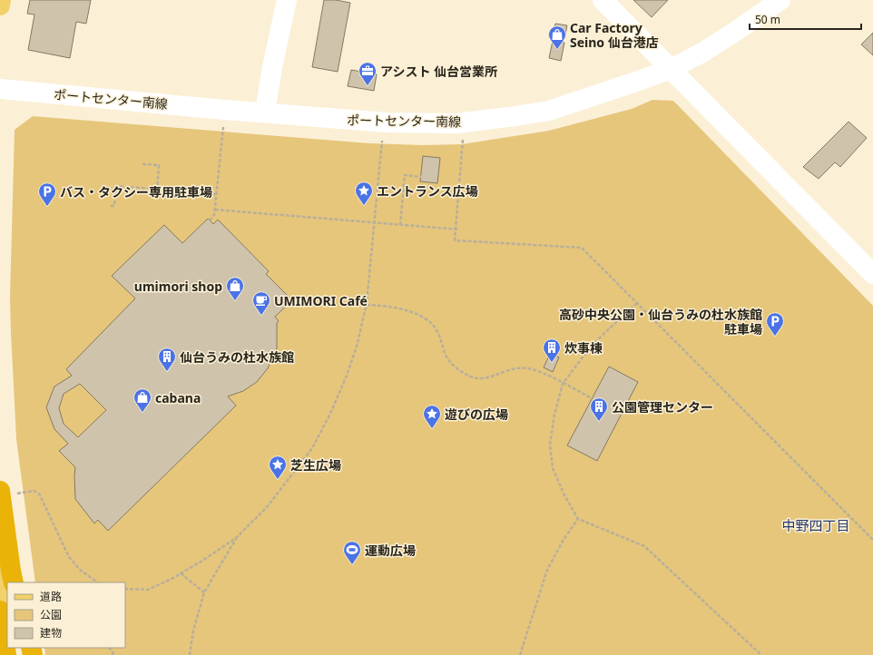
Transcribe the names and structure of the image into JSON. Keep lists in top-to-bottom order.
{
  "streets": {
    "street": ["ポートセンター南線"]
  },
  "districts": ["中野四丁目"],
  "places": {
    "shop": ["Car Factory Seino 仙台港店", "umimori shop", "cabana"],
    "office": ["アシスト 仙台営業所"],
    "place": ["エントランス広場", "遊びの広場", "芝生広場"],
    "parking": ["バス・タクシー専用駐車場", "高砂中央公園・仙台うみの杜水族館 駐車場"],
    "cafe": ["UMIMORI Café"],
    "building": ["炊事棟", "仙台うみの杜水族館", "公園管理センター"],
    "sports": ["運動広場"]
  },
  "legend": ["道路", "公園", "建物"],
  "scale_bar": "50 m"
}
